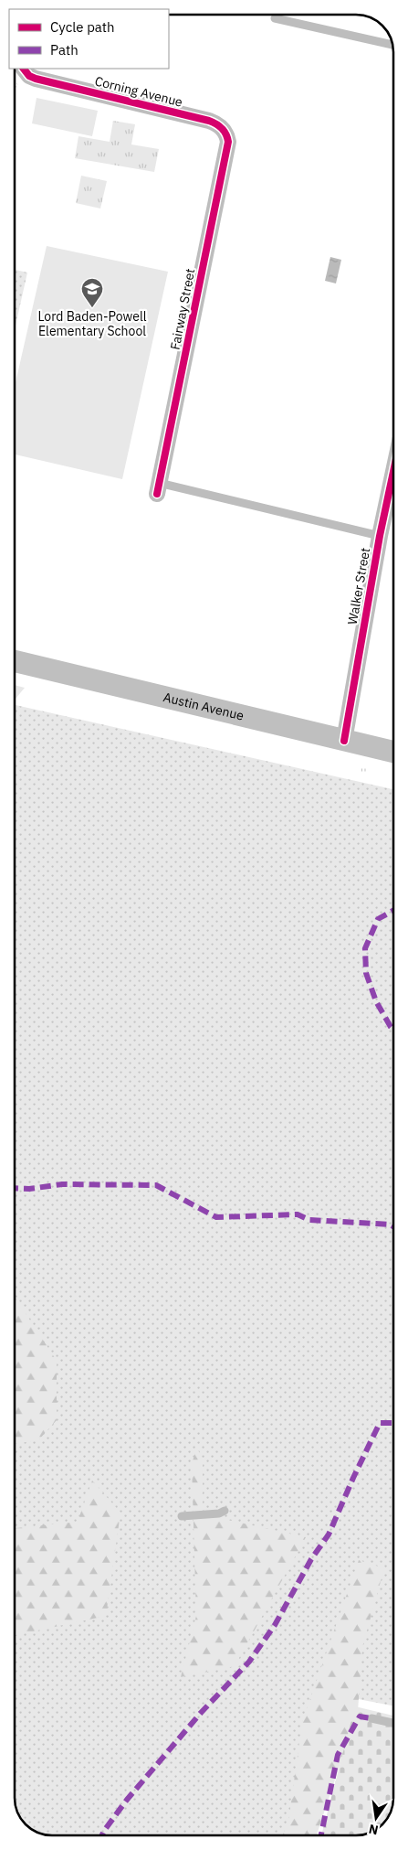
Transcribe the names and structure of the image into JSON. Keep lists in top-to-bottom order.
{
  "streets": {
    "main road": ["Austin Avenue"],
    "street": ["Corning Avenue", "Fairway Street", "Walker Street"]
  },
  "crossings": [
    ["Corning Avenue", "Fairway Street"],
    ["Walker Street", "Austin Avenue"]
  ],
  "places": {
    "school or university": ["Lord Baden-Powell Elementary School"]
  },
  "legend": ["Cycle path", "Path"],
  "north": "bottom"
}
